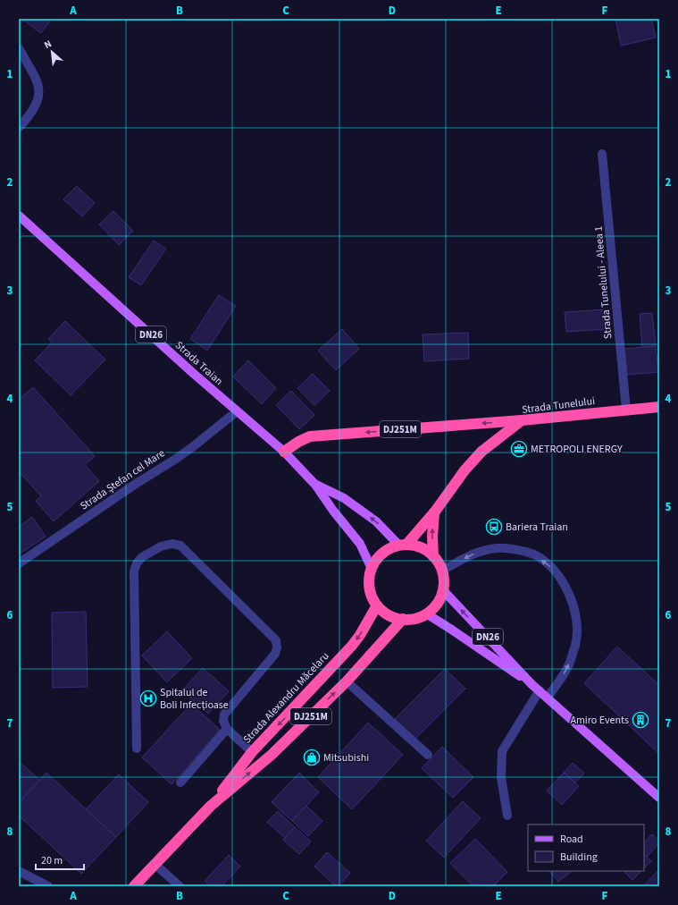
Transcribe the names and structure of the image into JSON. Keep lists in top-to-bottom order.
{
  "streets": {
    "highway": ["Strada Tunelului", "DJ251M", "Strada Alexandru Măcelaru"],
    "main road": ["DN26", "Strada Traian"],
    "street": ["Strada Tunelului - Aleea 1", "Strada Ștefan cel Mare"]
  },
  "crossings": [
    ["Strada Tunelului - Aleea 1", "Strada Tunelului"],
    ["DN26", "Strada Traian"],
    ["DN26", "Strada Tunelului"],
    ["DN26", "Strada Alexandru Măcelaru"],
    ["Strada Traian", "Strada Tunelului"],
    ["Strada Traian", "DJ251M"],
    ["Strada Traian", "Strada Ștefan cel Mare"],
    ["Strada Traian", "Strada Alexandru Măcelaru"],
    ["Strada Tunelului", "DJ251M"],
    ["Strada Tunelului", "Strada Alexandru Măcelaru"]
  ],
  "places": {
    "office": ["METROPOLI ENERGY"],
    "bus stop": ["Bariera Traian"],
    "hospital": ["Spitalul de Boli Infecțioase"],
    "building": ["Amiro Events"],
    "shop": ["Mitsubishi"]
  },
  "legend": ["Road", "Building"],
  "scale_bar": "20 m",
  "north": "top left",
  "grid": {
    "columns": [
      "A",
      "B",
      "C",
      "D",
      "E",
      "F"
    ],
    "rows": [
      "1",
      "2",
      "3",
      "4",
      "5",
      "6",
      "7",
      "8"
    ]
  }
}
